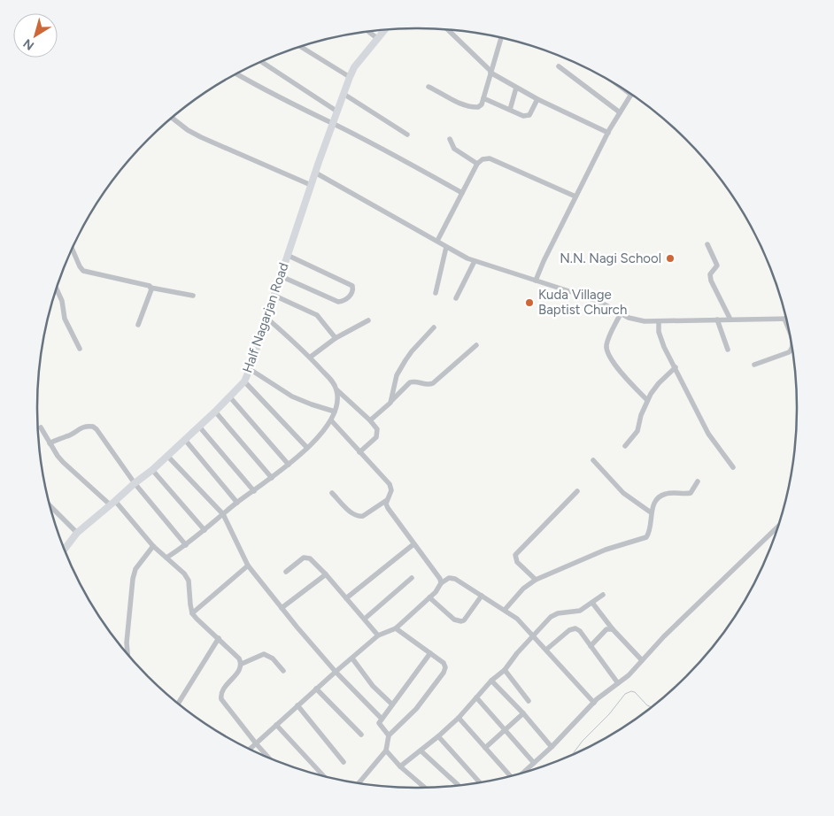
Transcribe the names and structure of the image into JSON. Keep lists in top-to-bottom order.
{
  "streets": {
    "main road": ["Half Nagarjan Road"]
  },
  "places": ["N.N. Nagi School", "Kuda Village Baptist Church"],
  "north": "bottom left"
}
